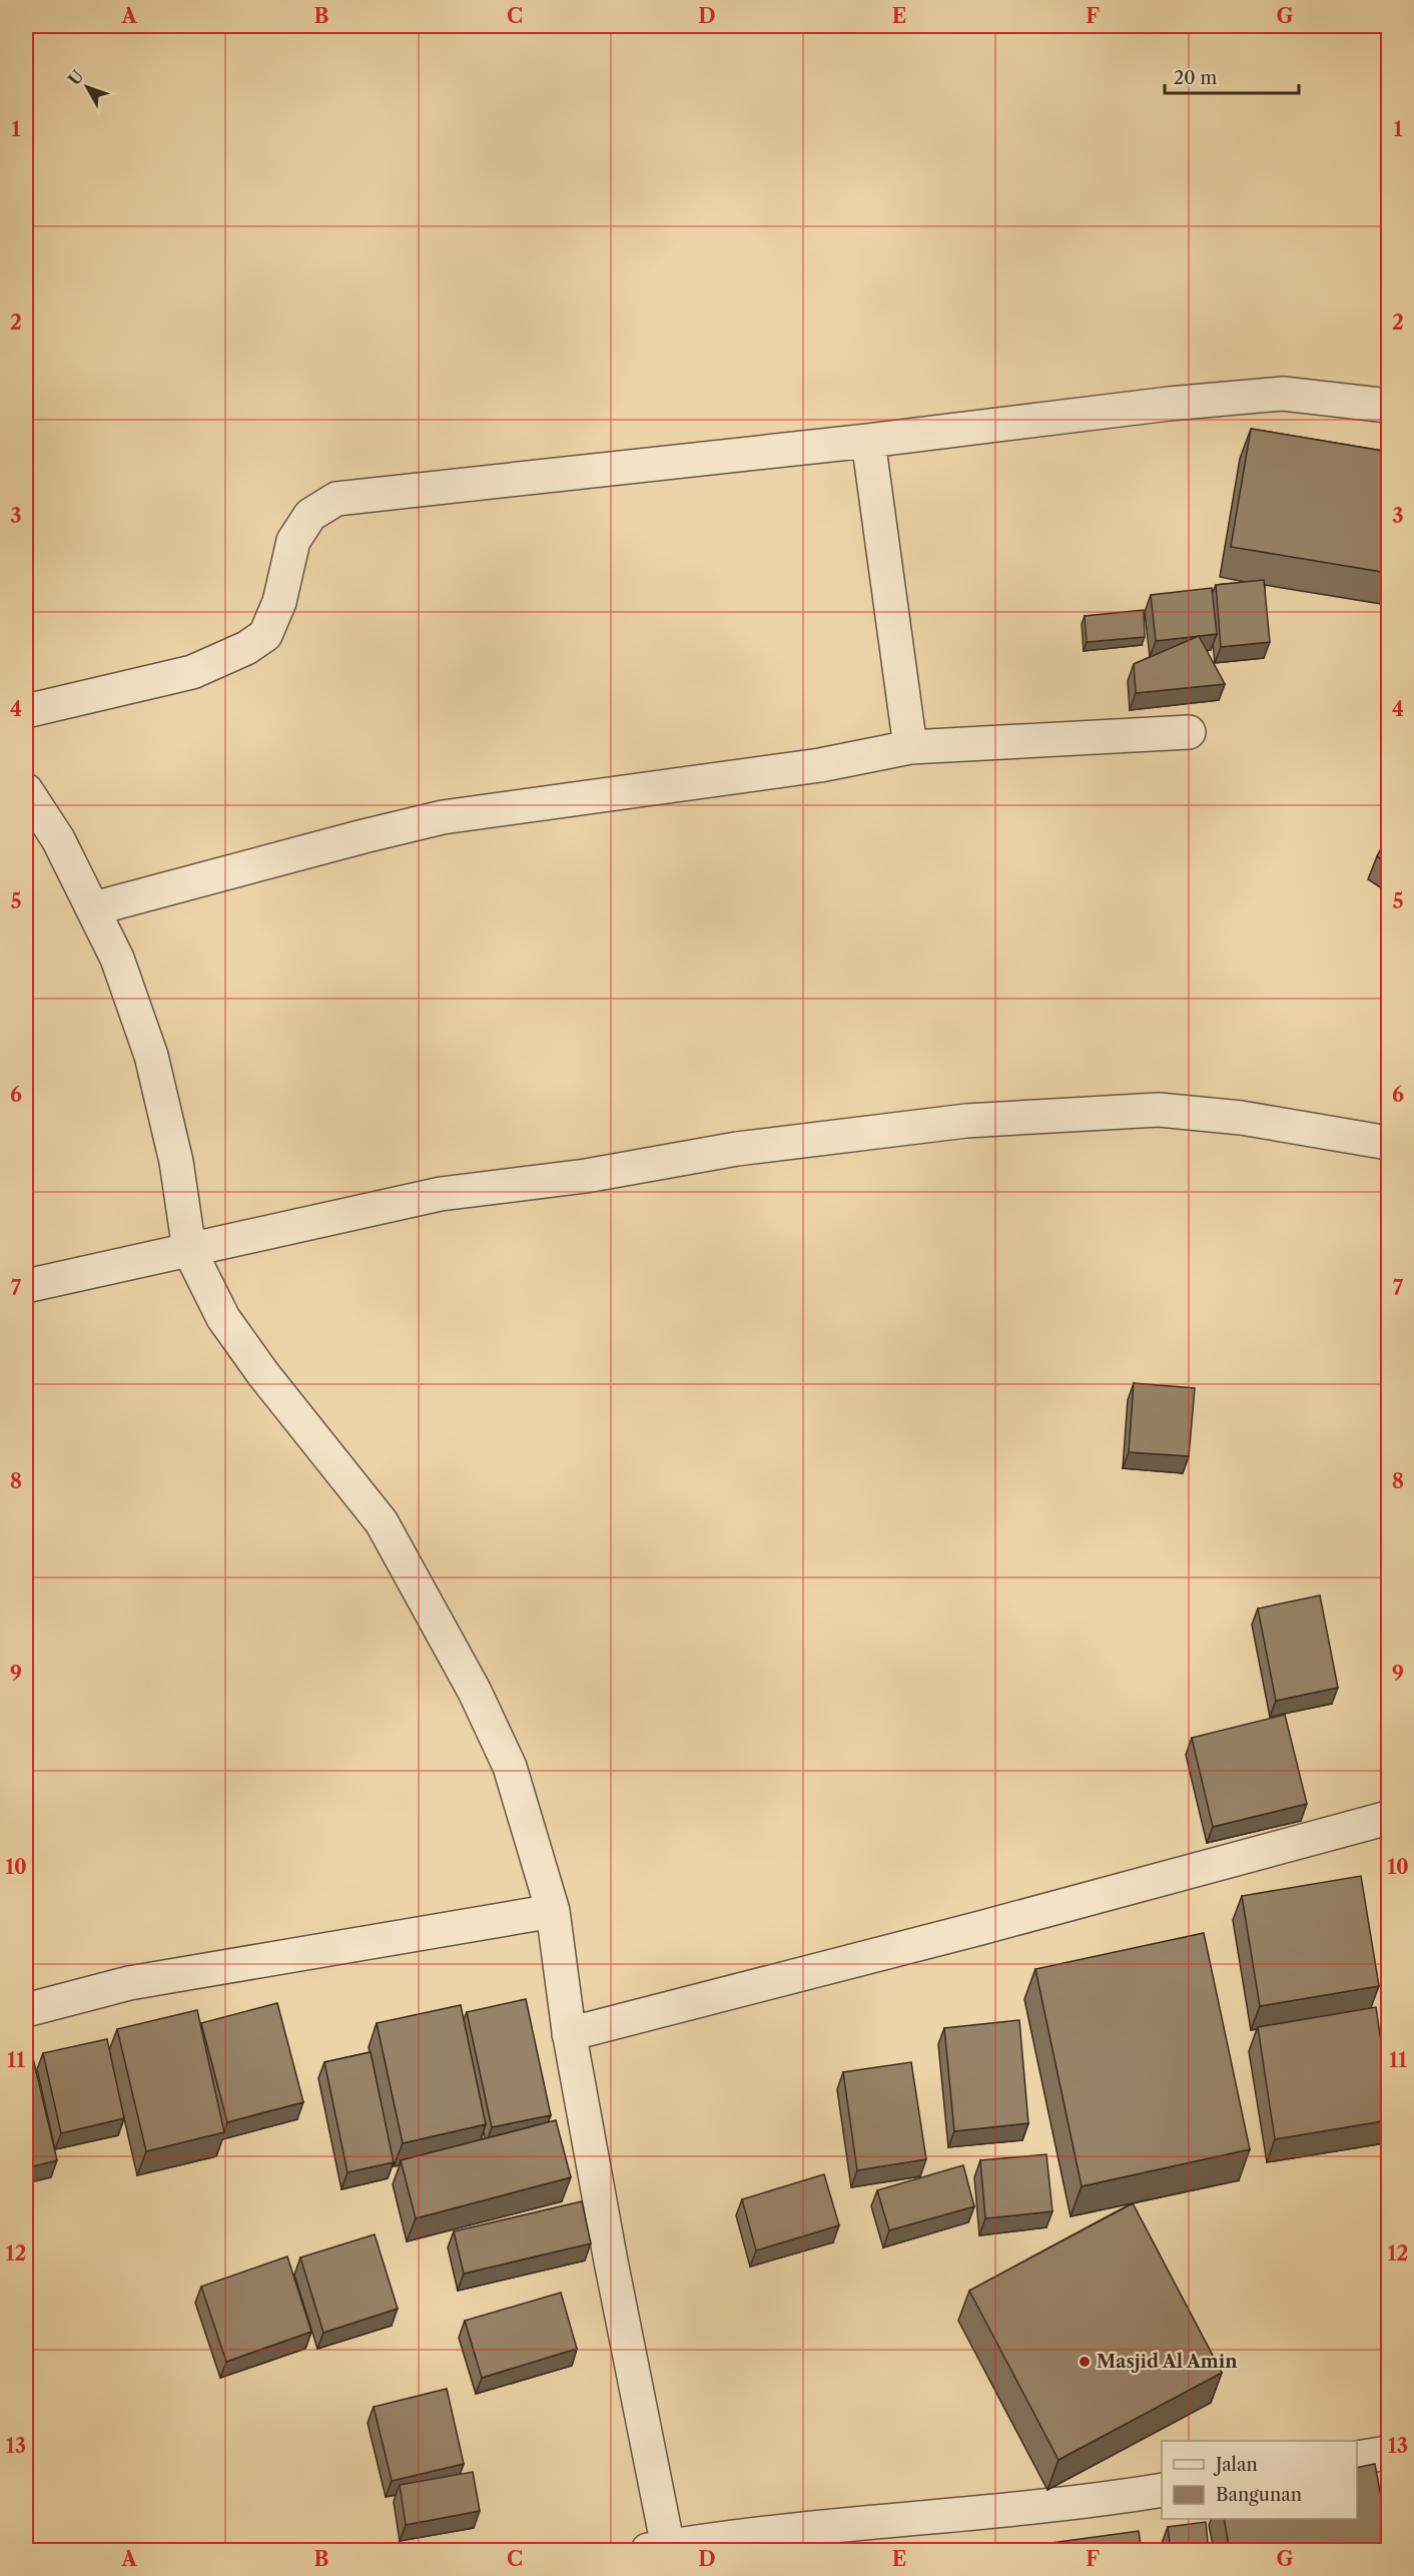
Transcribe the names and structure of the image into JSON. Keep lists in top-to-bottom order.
{
  "places": ["Masjid Al Amin"],
  "legend": ["Jalan", "Bangunan"],
  "scale_bar": "20 m",
  "north": "top left",
  "grid": {
    "columns": [
      "A",
      "B",
      "C",
      "D",
      "E",
      "F",
      "G"
    ],
    "rows": [
      "1",
      "2",
      "3",
      "4",
      "5",
      "6",
      "7",
      "8",
      "9",
      "10",
      "11",
      "12",
      "13"
    ]
  }
}
